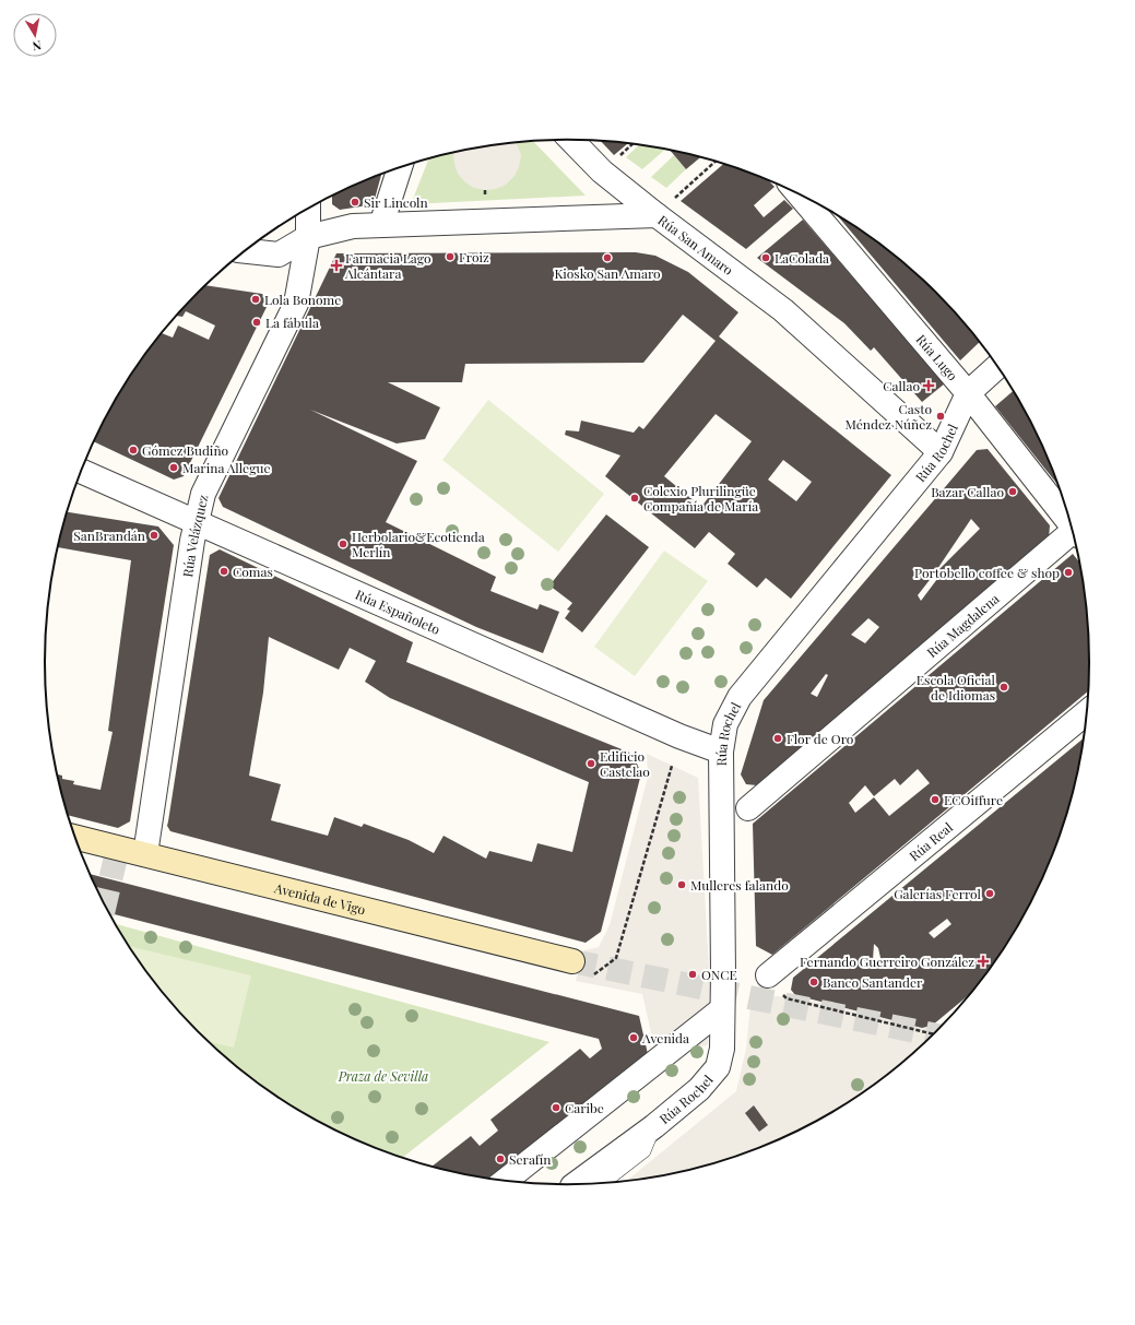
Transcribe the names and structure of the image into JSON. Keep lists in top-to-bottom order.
{
  "streets": {
    "main road": ["Avenida de Vigo"],
    "street": [
      "Rúa San Amaro",
      "Rúa Lugo",
      "Rúa Rochel",
      "Rúa Velázquez",
      "Rúa Españoleto",
      "Rúa Magdalena",
      "Rúa Real"
    ]
  },
  "crossings": [
    ["Rúa San Amaro", "Rúa Rochel"],
    ["Rúa San Amaro", "Rúa Velázquez"],
    ["Rúa Lugo", "Rúa Rochel"],
    ["Rúa Rochel", "Rúa Españoleto"],
    ["Rúa Velázquez", "Rúa Españoleto"],
    ["Rúa Velázquez", "Avenida de Vigo"]
  ],
  "parks": ["Praza de Sevilla"],
  "places": {
    "other": [
      "Sir Lincoln",
      "Froiz",
      "Kiosko San Amaro",
      "LaColada",
      "Lola Bonome",
      "La fábula",
      "Casto Méndez Núñez",
      "Gómez Budiño",
      "Marina Allegue",
      "Bazar Callao",
      "Colexio Plurilingüe Compañía de María",
      "SanBrandán",
      "Herbolario&Ecotienda Merlín",
      "Comas",
      "Portobello coffee & shop",
      "Escola Oficial de Idiomas",
      "Flor de Oro",
      "Edificio Castelao",
      "ECOiffure",
      "Mulleres falando",
      "Galerías Ferrol",
      "ONCE",
      "Banco Santander",
      "Avenida",
      "Caribe",
      "Serafín"
    ],
    "health": ["Farmacia Lago Alcántara", "Callao", "Fernando Guerreiro González"]
  },
  "north": "bottom"
}
